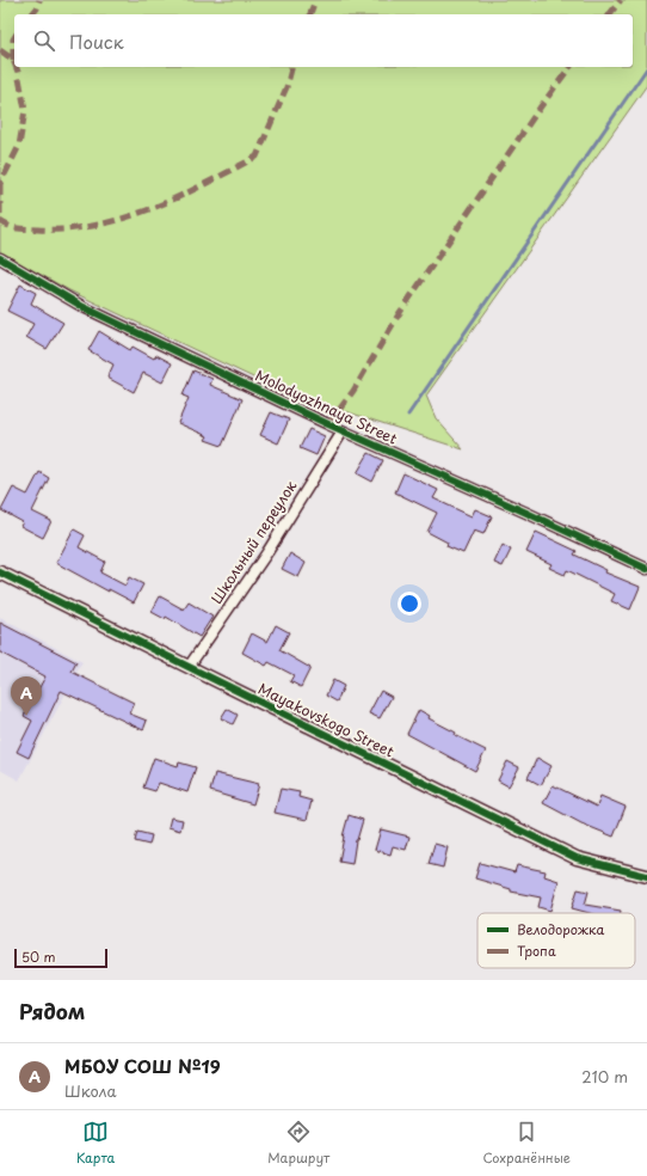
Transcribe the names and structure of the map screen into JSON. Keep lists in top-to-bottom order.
{
  "streets": {
    "street": ["Molodyozhnaya Street", "Школьный переулок", "Mayakovskogo Street"]
  },
  "crossings": [
    ["Molodyozhnaya Street", "Школьный переулок"],
    ["Школьный переулок", "Mayakovskogo Street"]
  ],
  "legend": ["Велодорожка", "Тропа"],
  "scale_bar": "50 m",
  "page": {
    "search": "Поиск",
    "pins": "A",
    "scale": "50 m",
    "heading": "Рядом",
    "list": [
      {
        "mark": "A",
        "name": "МБОУ СОШ №19",
        "note": "Школа",
        "value": "210 m"
      }
    ],
    "nav": ["Карта", "Маршрут", "Сохранённые"]
  }
}
